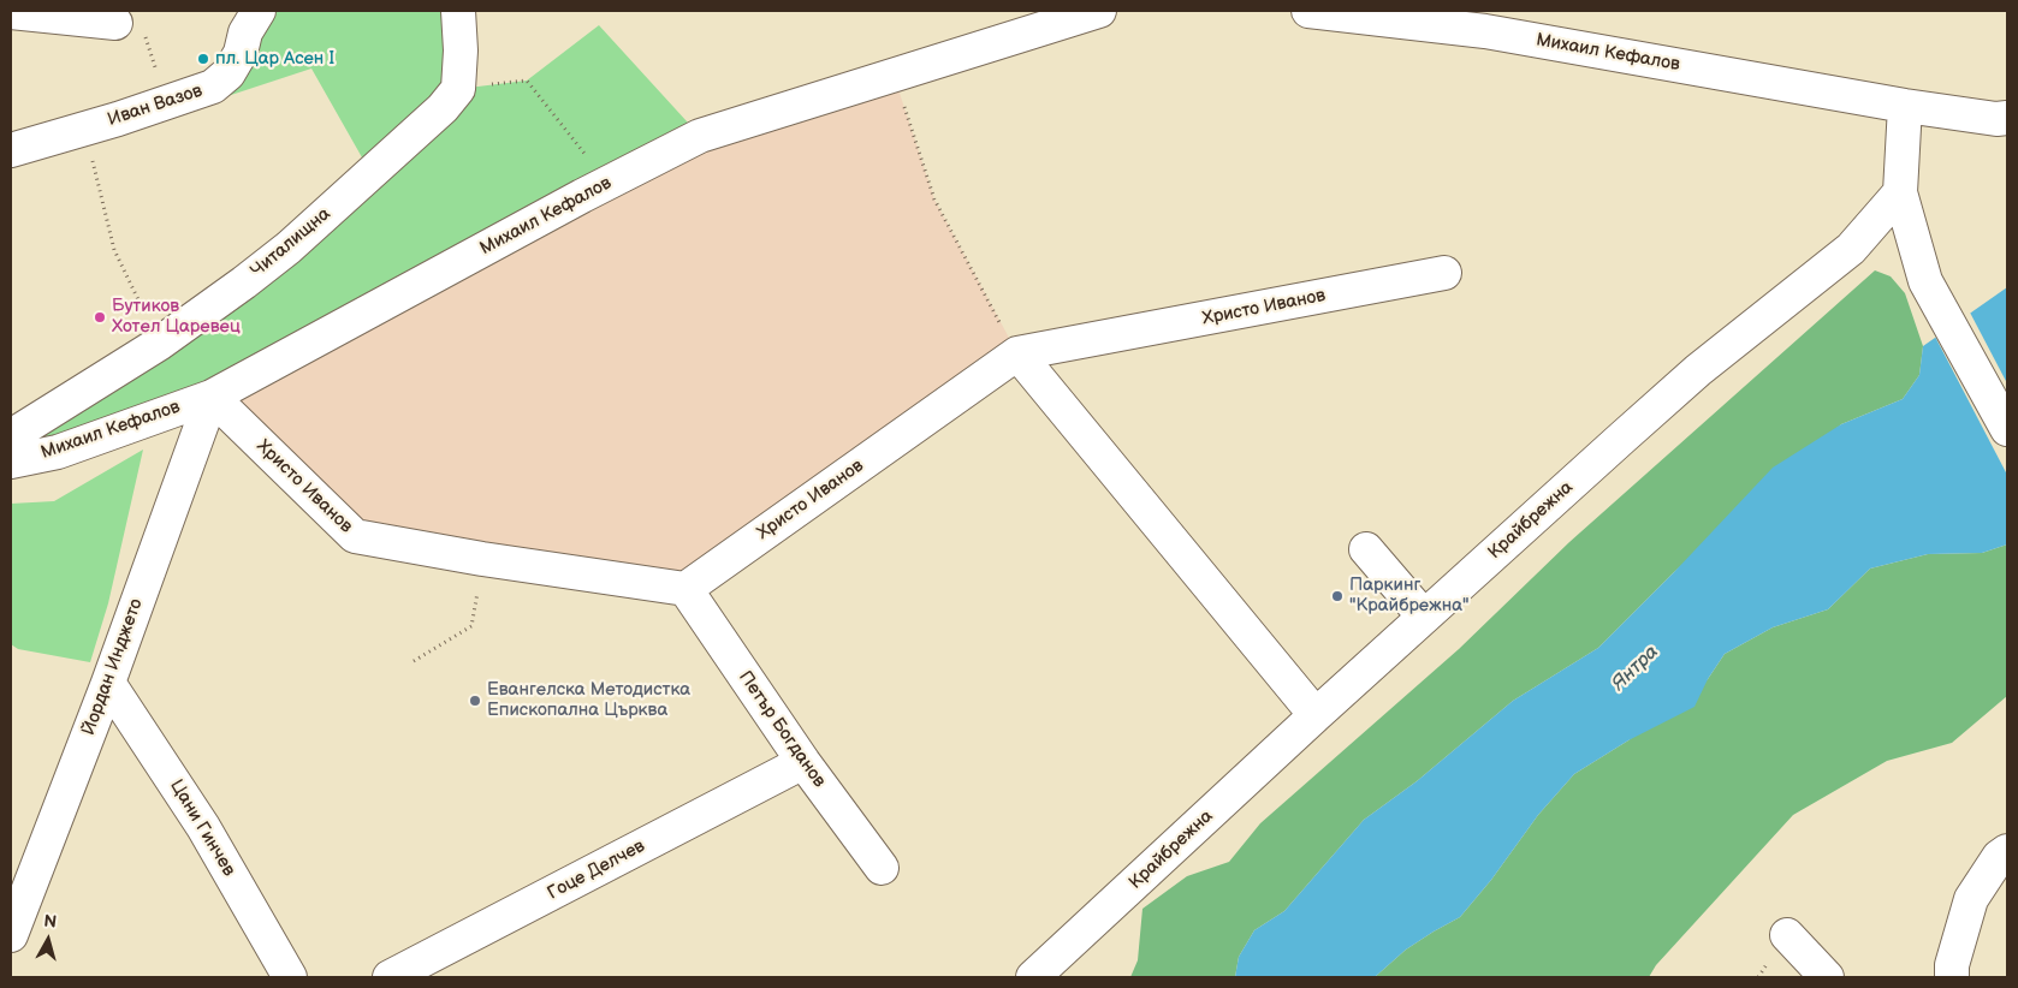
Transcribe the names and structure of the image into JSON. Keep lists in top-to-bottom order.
{
  "streets": {
    "street": [
      "Михаил Кефалов",
      "Иван Вазов",
      "Читалищна",
      "Христо Иванов",
      "Крайбрежна",
      "Йордан Инджето",
      "Петър Богданов",
      "Цани Гинчев",
      "Гоце Делчев"
    ]
  },
  "crossings": [
    ["Михаил Кефалов", "Христо Иванов"],
    ["Михаил Кефалов", "Йордан Инджето"],
    ["Христо Иванов", "Йордан Инджето"],
    ["Христо Иванов", "Петър Богданов"],
    ["Йордан Инджето", "Цани Гинчев"],
    ["Петър Богданов", "Гоце Делчев"]
  ],
  "water": ["Янтра"],
  "places": [
    "пл. Цар Асен I",
    "Бутиков Хотел Царевец",
    "Паркинг \"Крайбрежна\"",
    "Евангелска Методистка Епископална Църква"
  ],
  "north": "top"
}
